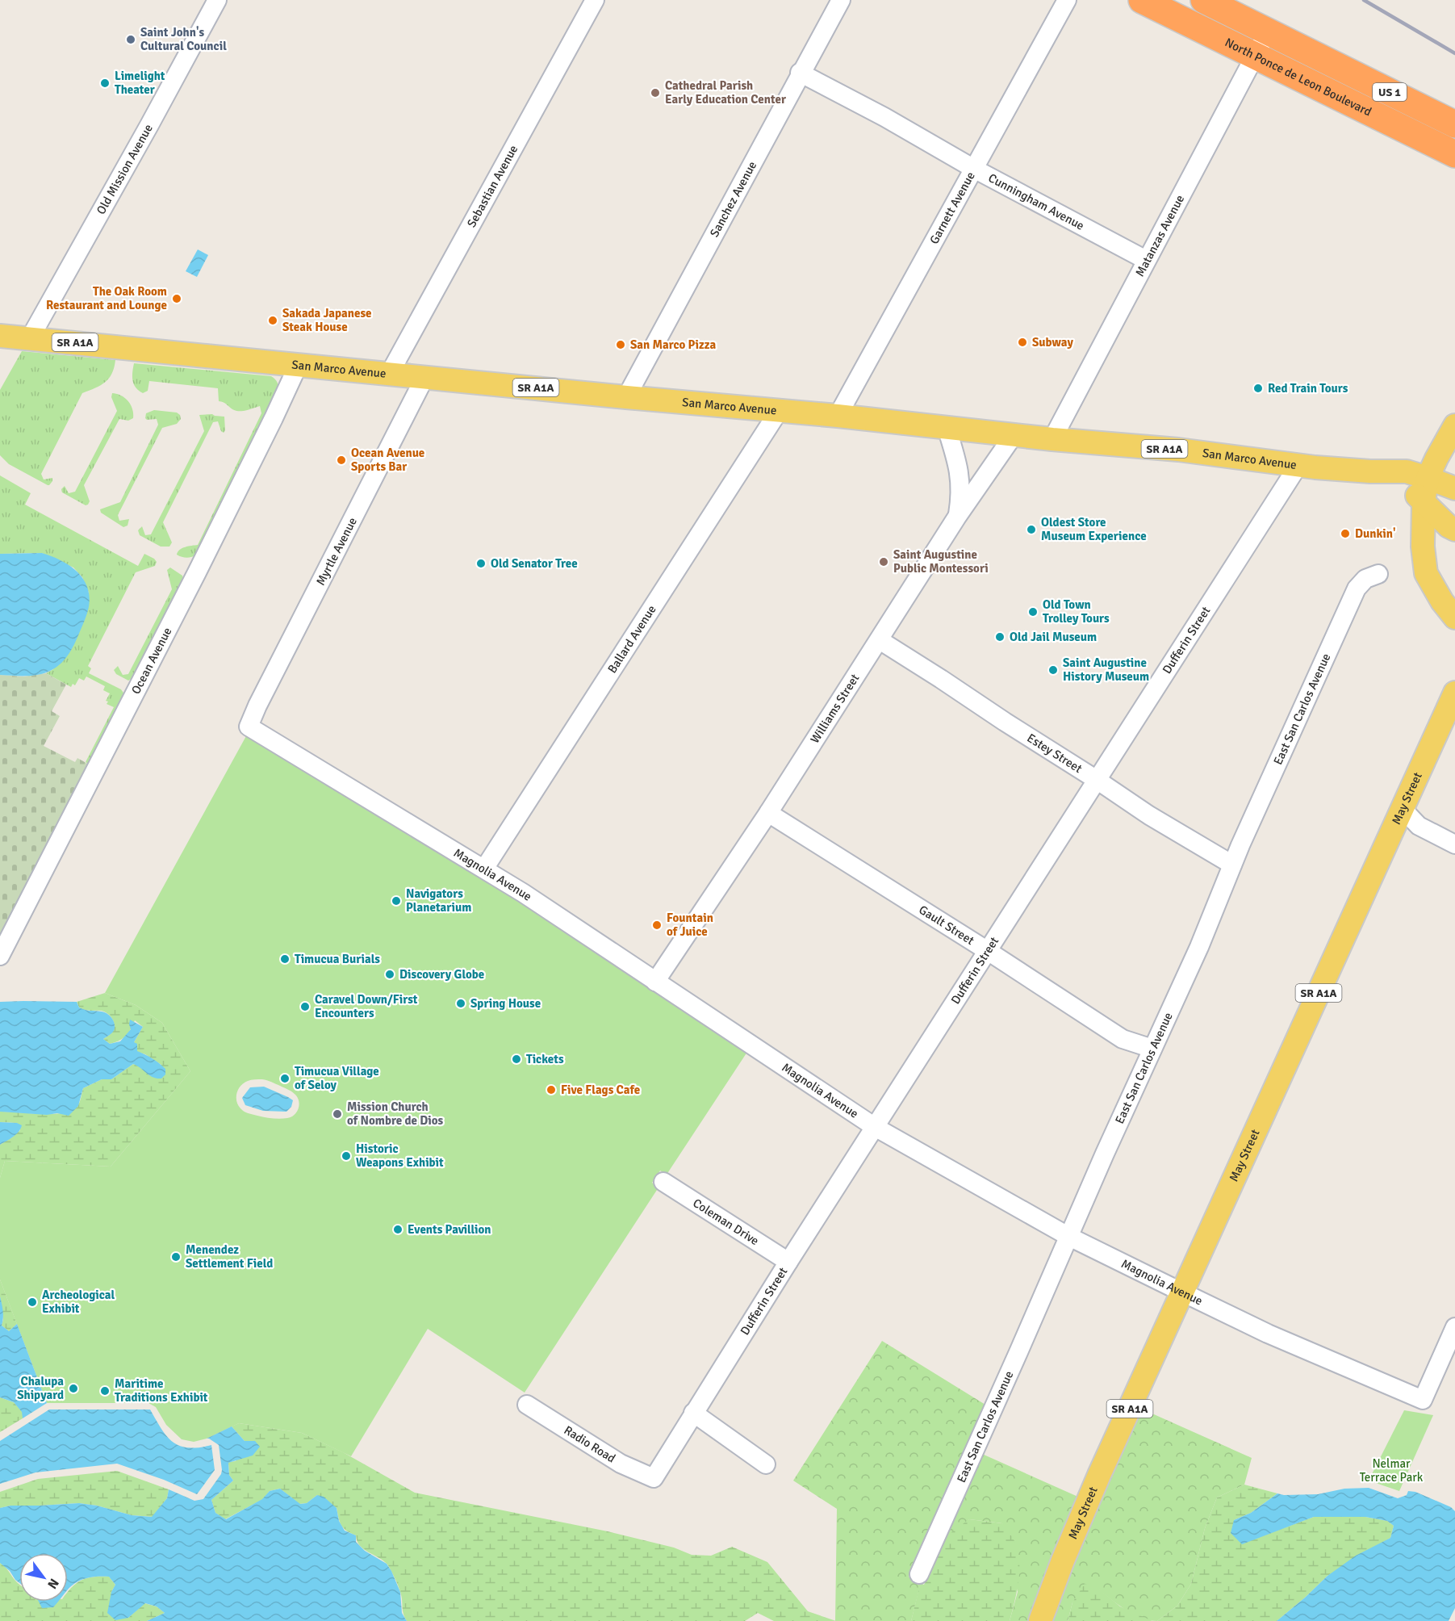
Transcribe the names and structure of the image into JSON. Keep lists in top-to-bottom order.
{
  "streets": {
    "highway": ["North Ponce de Leon Boulevard", "US 1"],
    "main road": ["SR A1A", "San Marco Avenue", "May Street"],
    "street": [
      "Old Mission Avenue",
      "Sebastian Avenue",
      "Sanchez Avenue",
      "Cunningham Avenue",
      "Garnett Avenue",
      "Matanzas Avenue",
      "Myrtle Avenue",
      "Ballard Avenue",
      "Dufferin Street",
      "Ocean Avenue",
      "Williams Street",
      "East San Carlos Avenue",
      "Estey Street",
      "Magnolia Avenue",
      "Gault Street",
      "Coleman Drive",
      "Radio Road"
    ]
  },
  "crossings": [
    ["North Ponce de Leon Boulevard", "Matanzas Avenue"],
    ["US 1", "Matanzas Avenue"],
    ["Old Mission Avenue", "San Marco Avenue"],
    ["Sebastian Avenue", "San Marco Avenue"],
    ["Sanchez Avenue", "Cunningham Avenue"],
    ["Sanchez Avenue", "San Marco Avenue"],
    ["Cunningham Avenue", "Garnett Avenue"],
    ["Cunningham Avenue", "Matanzas Avenue"],
    ["Garnett Avenue", "San Marco Avenue"],
    ["Matanzas Avenue", "San Marco Avenue"],
    ["San Marco Avenue", "Myrtle Avenue"],
    ["San Marco Avenue", "Ballard Avenue"],
    ["San Marco Avenue", "Dufferin Street"],
    ["San Marco Avenue", "Ocean Avenue"],
    ["San Marco Avenue", "Williams Street"],
    ["Myrtle Avenue", "Magnolia Avenue"],
    ["Ballard Avenue", "Magnolia Avenue"],
    ["Dufferin Street", "Estey Street"],
    ["Dufferin Street", "Magnolia Avenue"],
    ["Dufferin Street", "Gault Street"],
    ["Dufferin Street", "Coleman Drive"],
    ["Dufferin Street", "Radio Road"],
    ["Williams Street", "Estey Street"],
    ["Williams Street", "Magnolia Avenue"],
    ["Williams Street", "Gault Street"],
    ["East San Carlos Avenue", "Estey Street"],
    ["East San Carlos Avenue", "Magnolia Avenue"],
    ["East San Carlos Avenue", "Gault Street"],
    ["May Street", "Magnolia Avenue"]
  ],
  "parks": ["Nelmar Terrace Park"],
  "places": [
    "Saint John's Cultural Council",
    "Limelight Theater",
    "Cathedral Parish Early Education Center",
    "The Oak Room Restaurant and Lounge",
    "Sakada Japanese Steak House",
    "Subway",
    "San Marco Pizza",
    "Red Train Tours",
    "Ocean Avenue Sports Bar",
    "Oldest Store Museum Experience",
    "Dunkin'",
    "Saint Augustine Public Montessori",
    "Old Senator Tree",
    "Old Town Trolley Tours",
    "Old Jail Museum",
    "Saint Augustine History Museum",
    "Navigators Planetarium",
    "Fountain of Juice",
    "Timucua Burials",
    "Discovery Globe",
    "Spring House",
    "Caravel Down/First Encounters",
    "Tickets",
    "Timucua Village of Seloy",
    "Five Flags Cafe",
    "Mission Church of Nombre de Dios",
    "Historic Weapons Exhibit",
    "Events Pavillion",
    "Menendez Settlement Field",
    "Archeological Exhibit",
    "Chalupa Shipyard",
    "Maritime Traditions Exhibit"
  ],
  "north": "bottom right"
}
